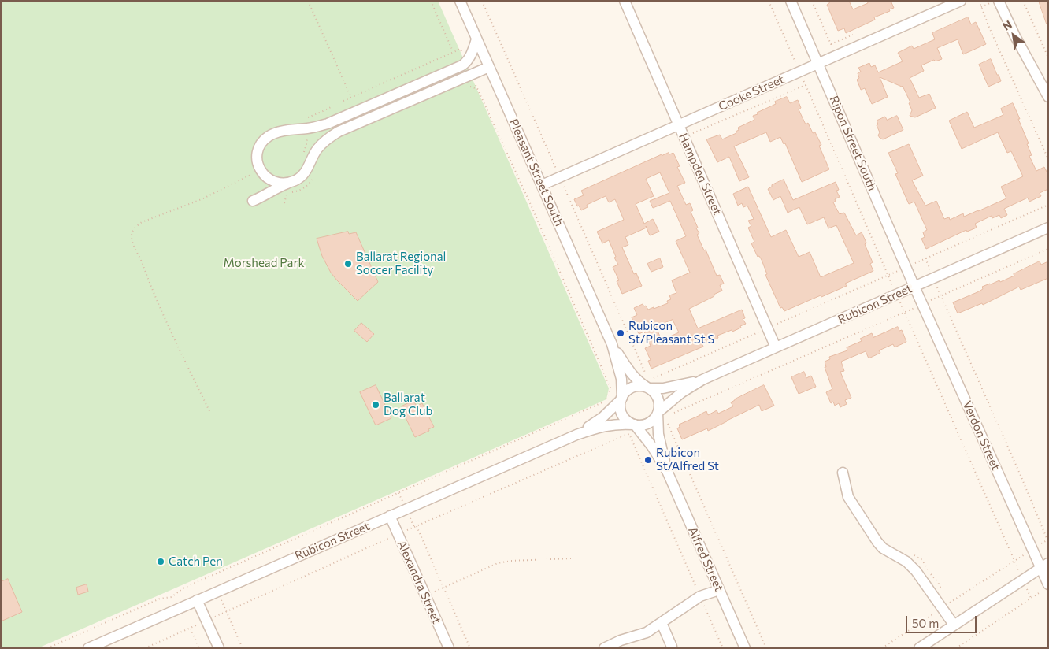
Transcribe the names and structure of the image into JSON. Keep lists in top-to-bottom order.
{
  "streets": {
    "street": [
      "Cooke Street",
      "Ripon Street South",
      "Pleasant Street South",
      "Hampden Street",
      "Rubicon Street",
      "Verdon Street",
      "Alfred Street",
      "Alexandra Street"
    ]
  },
  "crossings": [
    ["Cooke Street", "Ripon Street South"],
    ["Cooke Street", "Pleasant Street South"],
    ["Cooke Street", "Hampden Street"],
    ["Ripon Street South", "Rubicon Street"],
    ["Ripon Street South", "Verdon Street"],
    ["Pleasant Street South", "Rubicon Street"],
    ["Pleasant Street South", "Alfred Street"],
    ["Hampden Street", "Rubicon Street"],
    ["Rubicon Street", "Verdon Street"],
    ["Rubicon Street", "Alfred Street"],
    ["Rubicon Street", "Alexandra Street"]
  ],
  "parks": ["Morshead Park"],
  "places": [
    "Ballarat Regional Soccer Facility",
    "Rubicon St/Pleasant St S",
    "Ballarat Dog Club",
    "Rubicon St/Alfred St",
    "Catch Pen"
  ],
  "scale_bar": "50 m",
  "north": "top left"
}
